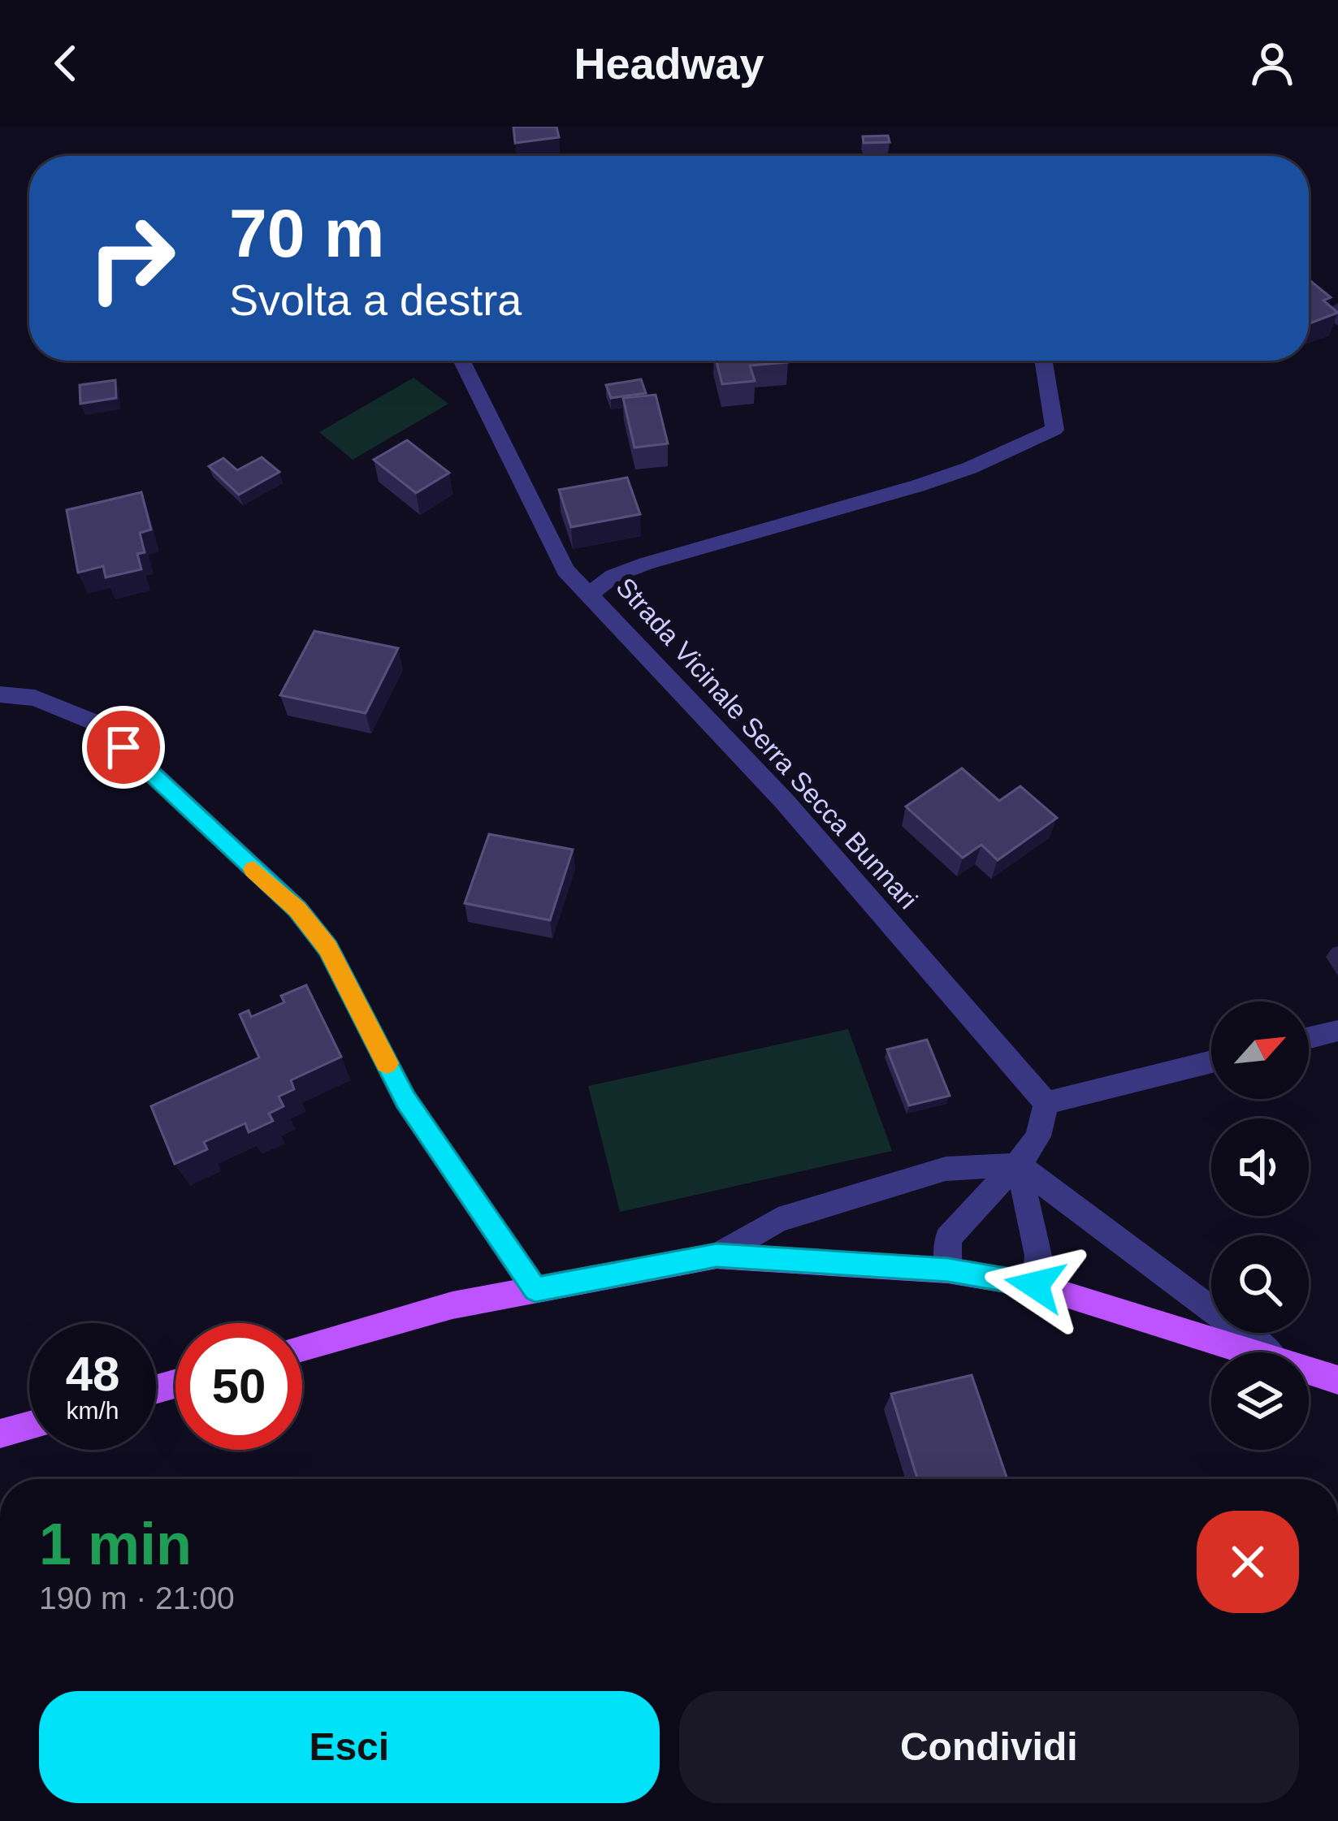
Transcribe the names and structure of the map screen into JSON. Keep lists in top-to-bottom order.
{
  "streets": {
    "street": ["Strada Vicinale Serra Secca Bunnari"]
  },
  "north": "top right",
  "page": {
    "header": "Headway",
    "turn": ["70 m", "Svolta a destra"],
    "speed": "48 km/h",
    "limit": "50",
    "heading": ["1 min", "190 m · 21:00"],
    "buttons": ["Esci", "Condividi"]
  }
}
